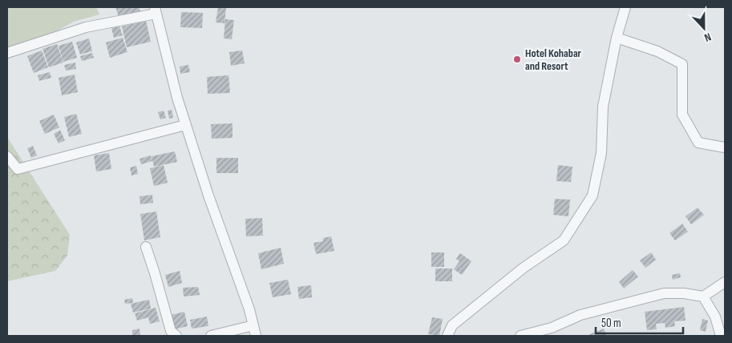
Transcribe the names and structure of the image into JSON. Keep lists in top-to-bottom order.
{
  "places": ["Hotel Kohabar and Resort"],
  "scale_bar": "50 m",
  "north": "bottom"
}
